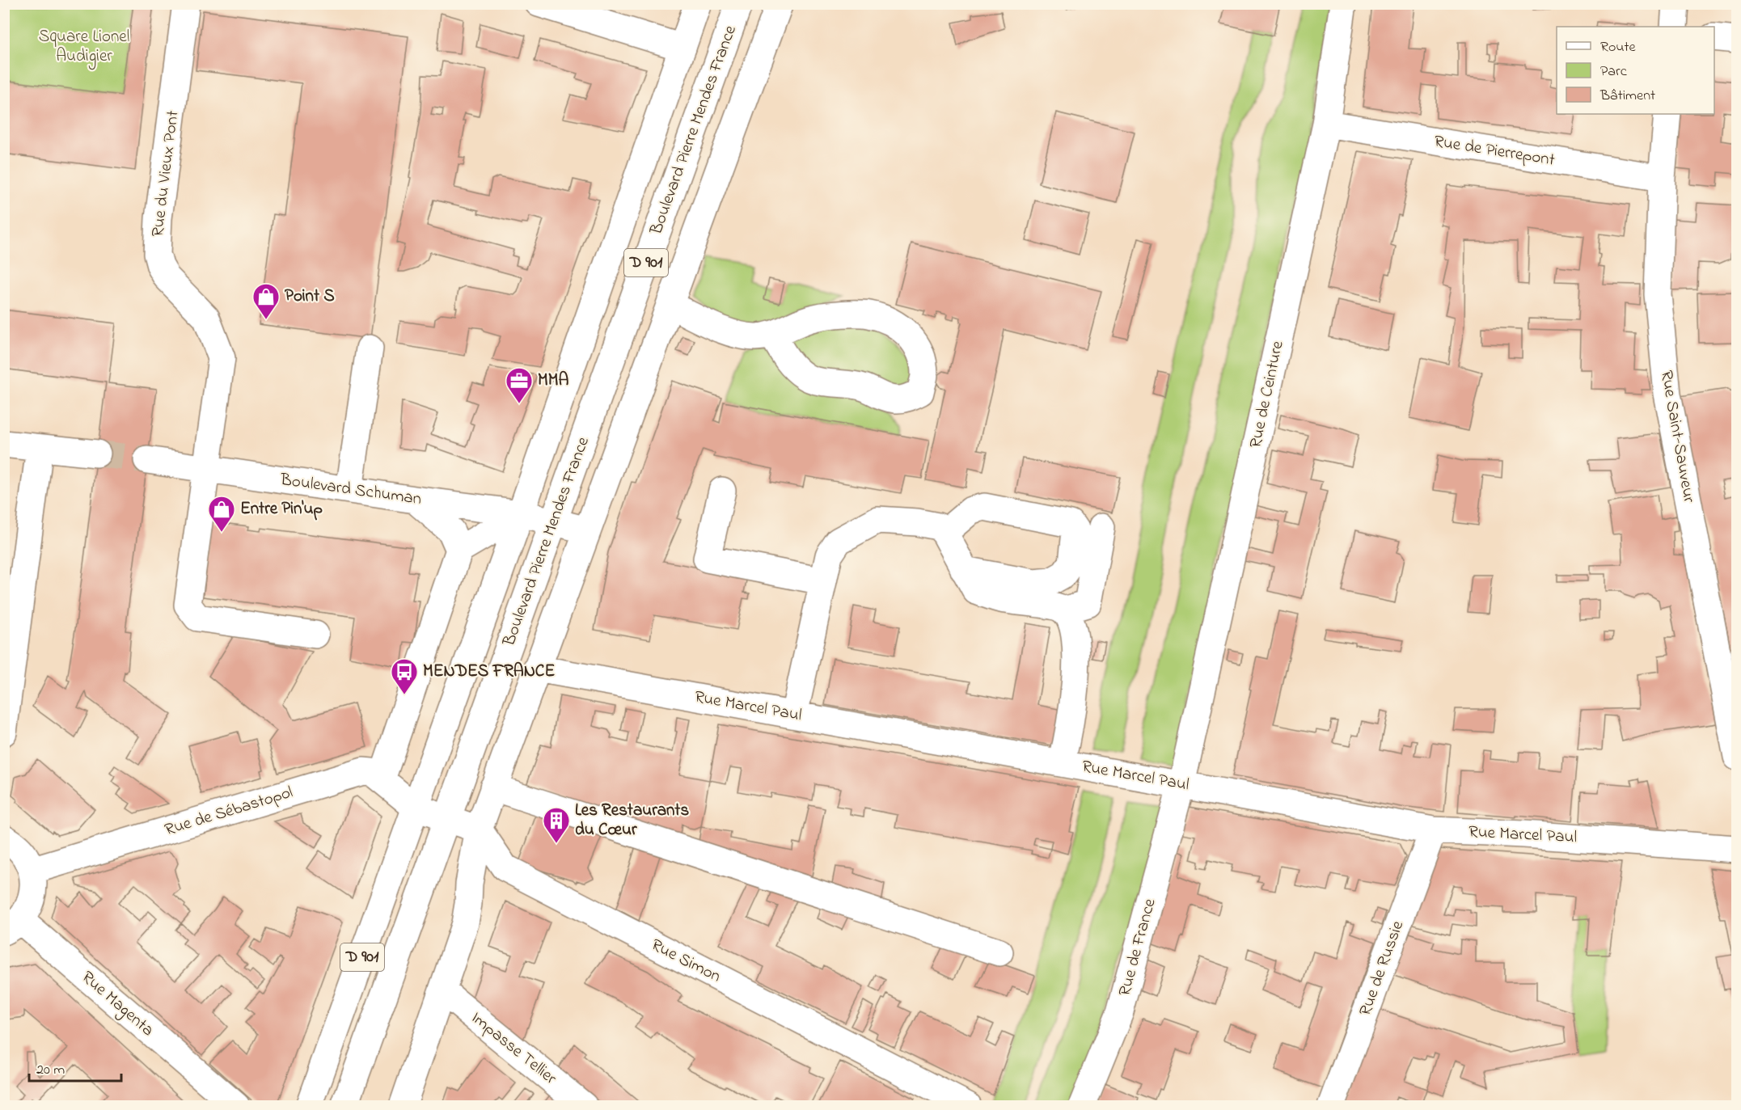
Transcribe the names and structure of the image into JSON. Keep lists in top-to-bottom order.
{
  "streets": {
    "street": [
      "Boulevard Pierre Mendes France",
      "Rue de Pierrepont",
      "Rue du Vieux Pont",
      "D 901",
      "Rue de Ceinture",
      "Rue Saint-Sauveur",
      "Boulevard Schuman",
      "Rue Marcel Paul",
      "Rue de Sébastopol",
      "Rue de France",
      "Rue Simon",
      "Rue de Russie",
      "Rue Magenta",
      "Impasse Tellier"
    ]
  },
  "crossings": [
    ["Boulevard Pierre Mendes France", "Boulevard Schuman"],
    ["Boulevard Pierre Mendes France", "Rue Marcel Paul"],
    ["Boulevard Pierre Mendes France", "Rue de Sébastopol"],
    ["Boulevard Pierre Mendes France", "Rue Simon"],
    ["Boulevard Pierre Mendes France", "Impasse Tellier"],
    ["Rue de Pierrepont", "Rue de Ceinture"],
    ["Rue de Pierrepont", "Rue Saint-Sauveur"],
    ["Rue du Vieux Pont", "Boulevard Schuman"],
    ["Rue de Ceinture", "Rue Marcel Paul"],
    ["Rue de Ceinture", "Rue de France"],
    ["Rue Marcel Paul", "Rue de France"],
    ["Rue Marcel Paul", "Rue de Russie"]
  ],
  "parks": ["Square Lionel Audigier"],
  "places": {
    "shop": ["Point S", "Entre Pin'up"],
    "office": ["MMA"],
    "bus stop": ["MENDES FRANCE"],
    "building": ["Les Restaurants du Cœur"]
  },
  "legend": ["Route", "Parc", "Bâtiment"],
  "scale_bar": "20 m"
}
